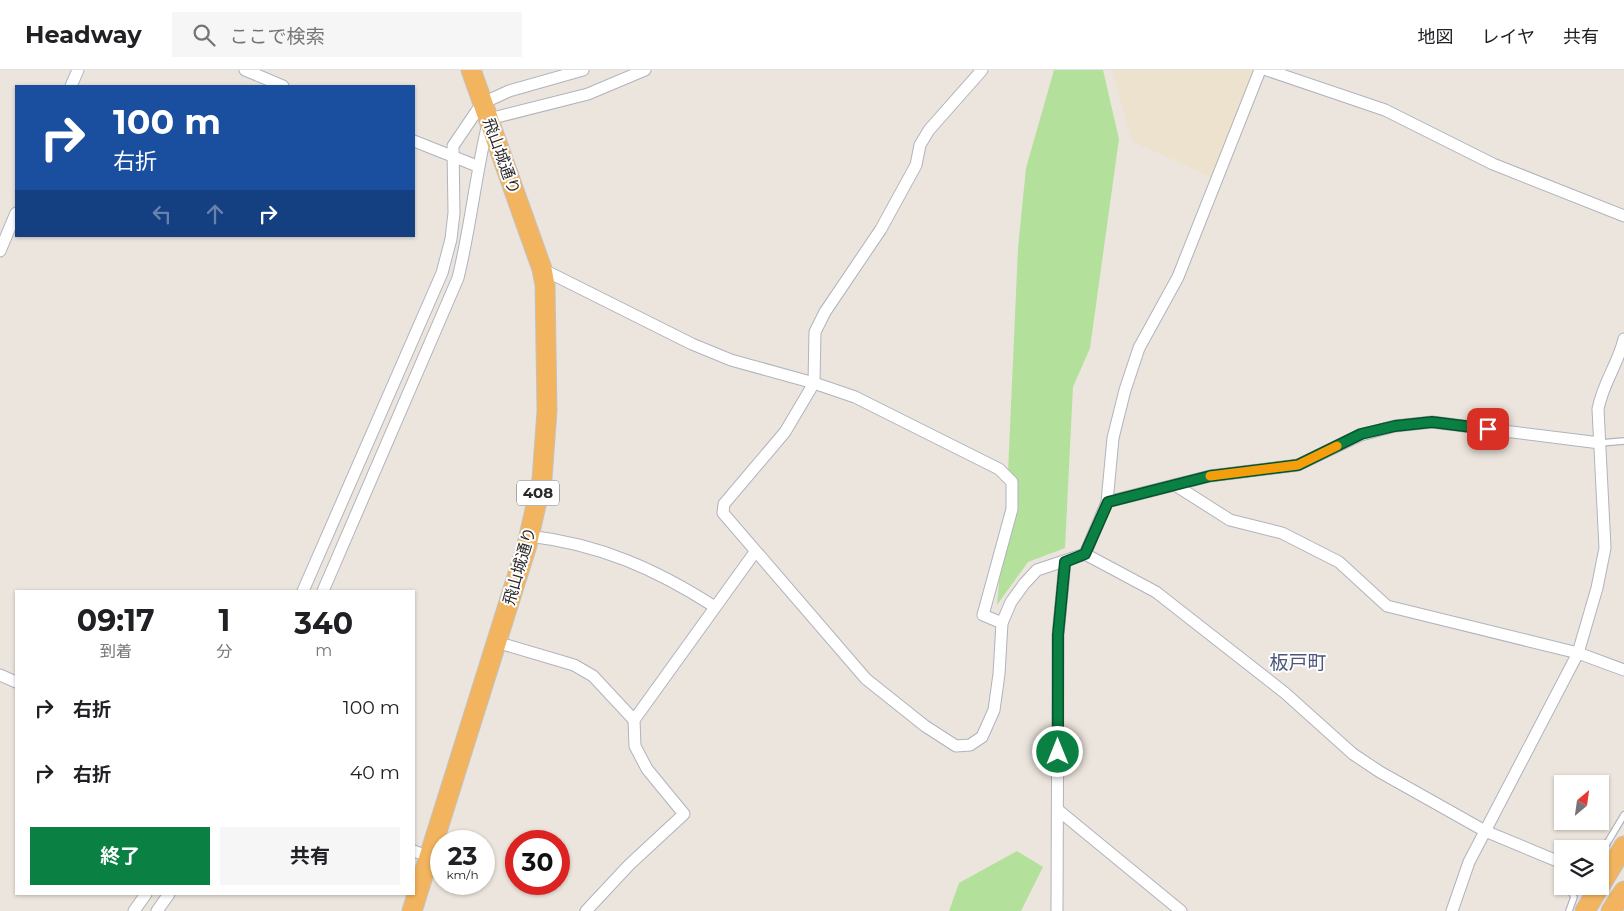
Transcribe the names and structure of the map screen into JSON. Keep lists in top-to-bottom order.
{
  "streets": {
    "highway": ["飛山城通り", "408"]
  },
  "districts": ["板戸町"],
  "north": "top right",
  "page": {
    "header": "Headway",
    "search": "ここで検索",
    "nav": ["地図", "レイヤ", "共有"],
    "turn": ["100 m", "右折"],
    "eta": [
      "09:17",
      "到着",
      "1",
      "分",
      "340",
      "m"
    ],
    "list": [
      {
        "name": "右折",
        "value": "100 m"
      },
      {
        "name": "右折",
        "value": "40 m"
      }
    ],
    "buttons": ["終了", "共有"],
    "speed": "23 km/h",
    "limit": "30"
  }
}
